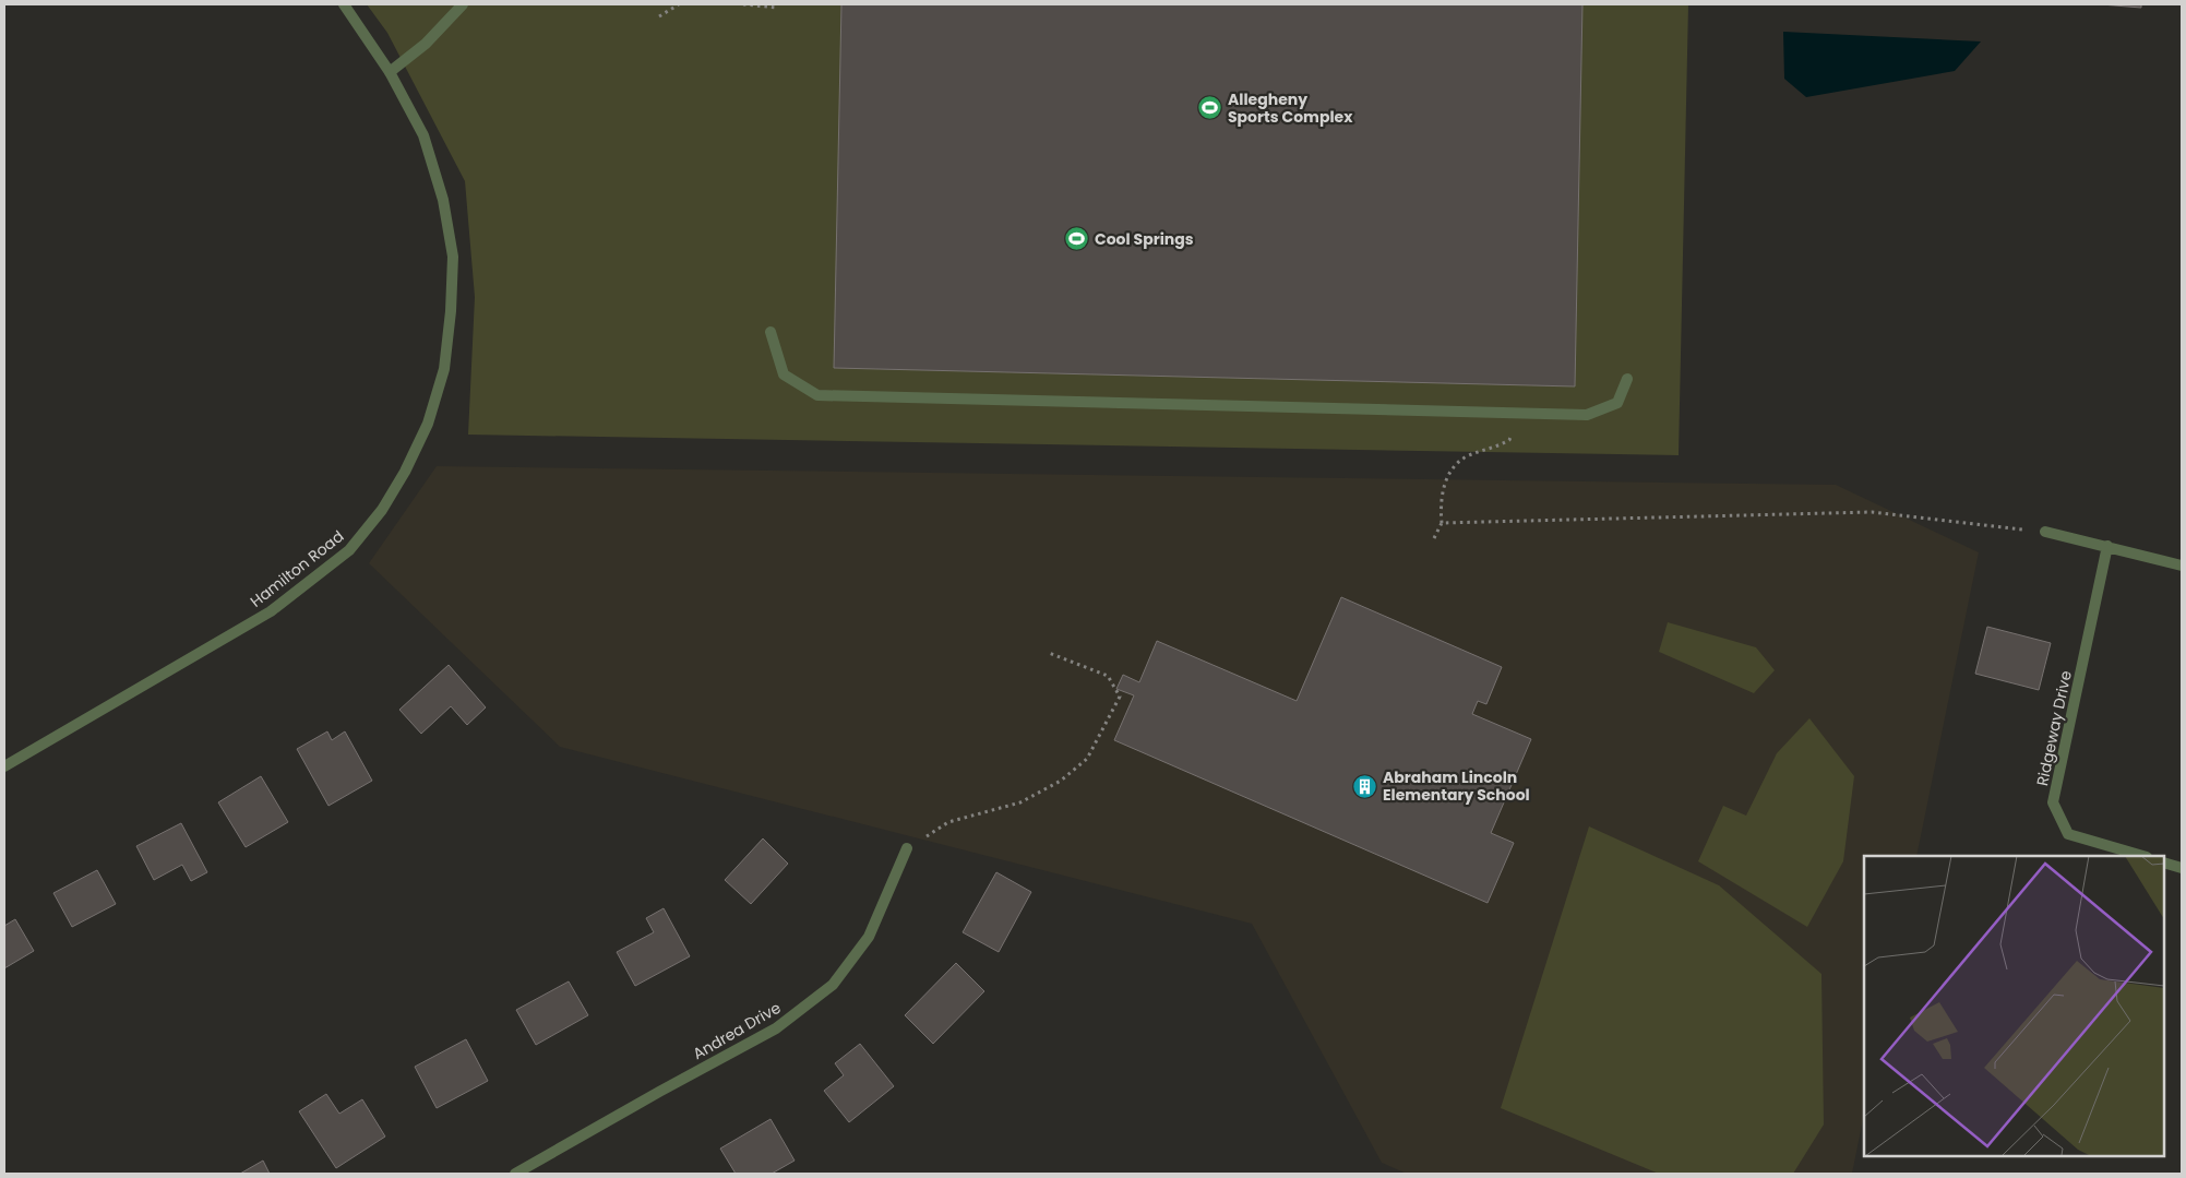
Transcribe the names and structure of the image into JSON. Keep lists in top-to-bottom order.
{
  "streets": {
    "street": ["Hamilton Road", "Ridgeway Drive", "Andrea Drive"]
  },
  "places": {
    "sports": ["Allegheny Sports Complex", "Cool Springs"],
    "building": ["Abraham Lincoln Elementary School"]
  }
}
